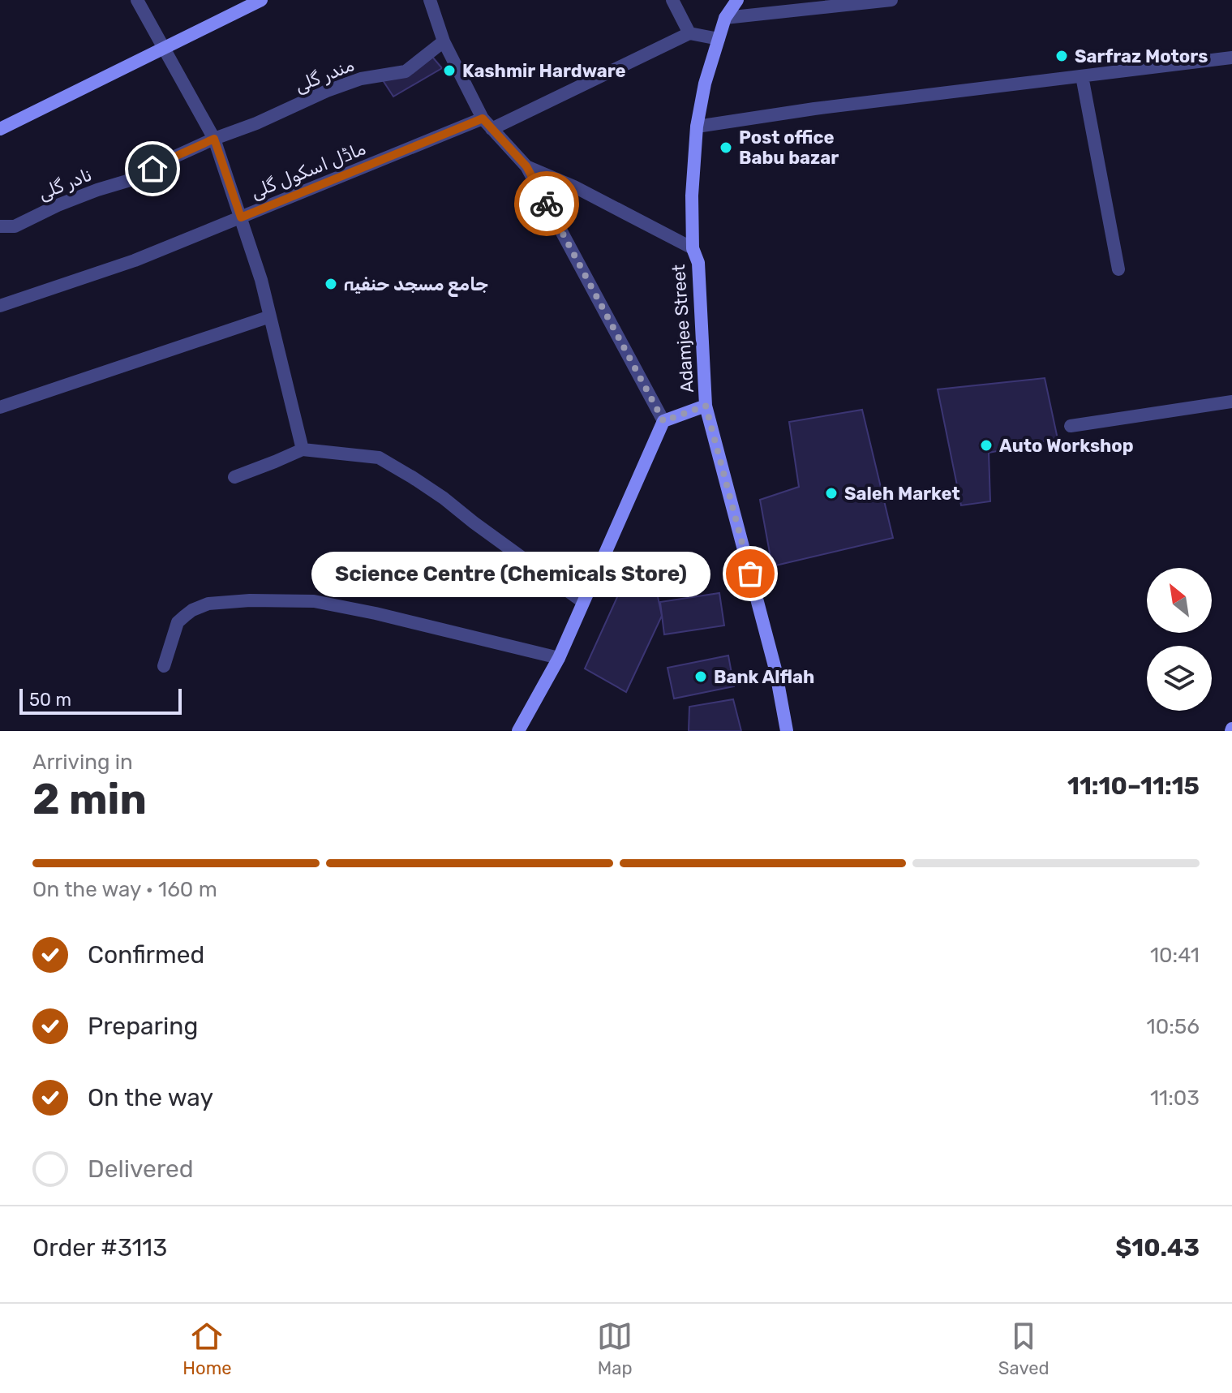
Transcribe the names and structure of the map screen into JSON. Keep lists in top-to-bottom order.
{
  "streets": {
    "street": [
      "مندر گلی",
      "ماڈل اسکول گلی",
      "نادر گلی",
      "Adamjee Street"
    ]
  },
  "crossings": [
    ["مندر گلی", "نادر گلی"]
  ],
  "places": [
    "Sarfraz Motors",
    "Kashmir Hardware",
    "Post office Babu bazar",
    "جامع مسجد حنفیہ",
    "Auto Workshop",
    "Saleh Market",
    "Science Centre (Chemicals Store)",
    "Bank Alflah"
  ],
  "scale_bar": "50 m",
  "north": "top left",
  "page": {
    "bubble": "Science Centre (Chemicals Store)",
    "scale": "50 m",
    "heading": ["2 min", "Arriving in", "11:10–11:15"],
    "panel": ["Order #3113", "$10.43"],
    "bar": "On the way · 160 m",
    "list": [
      ["Confirmed", "10:41"],
      ["Preparing", "10:56"],
      ["On the way", "11:03"],
      "Delivered"
    ],
    "tabs": ["Home", "Map", "Saved"]
  }
}
